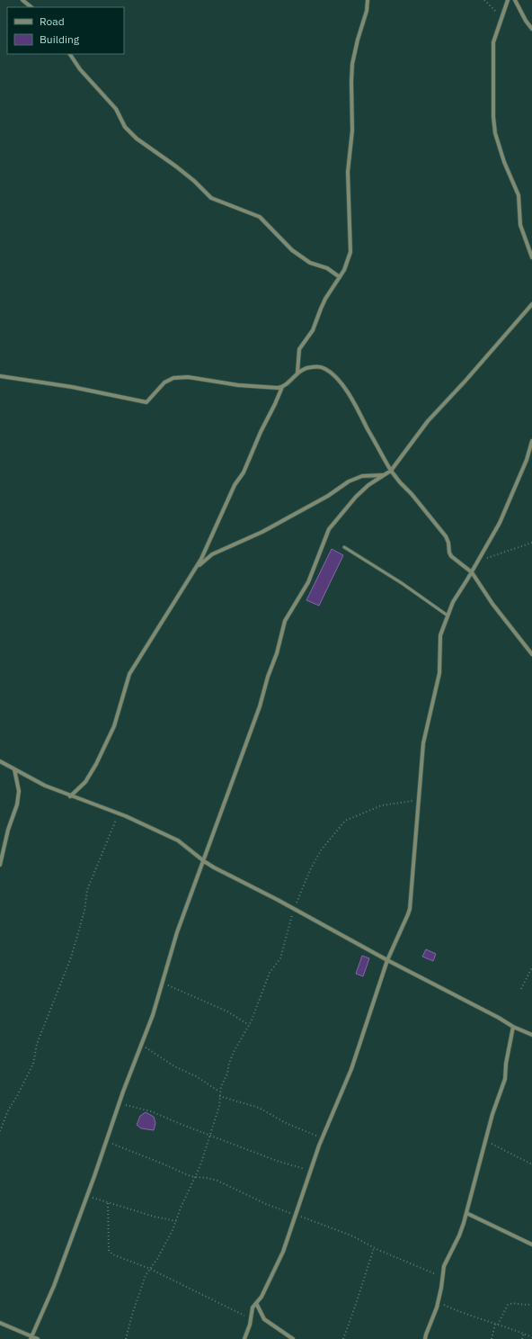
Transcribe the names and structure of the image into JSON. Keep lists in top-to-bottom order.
{
  "legend": ["Road", "Building"]
}
